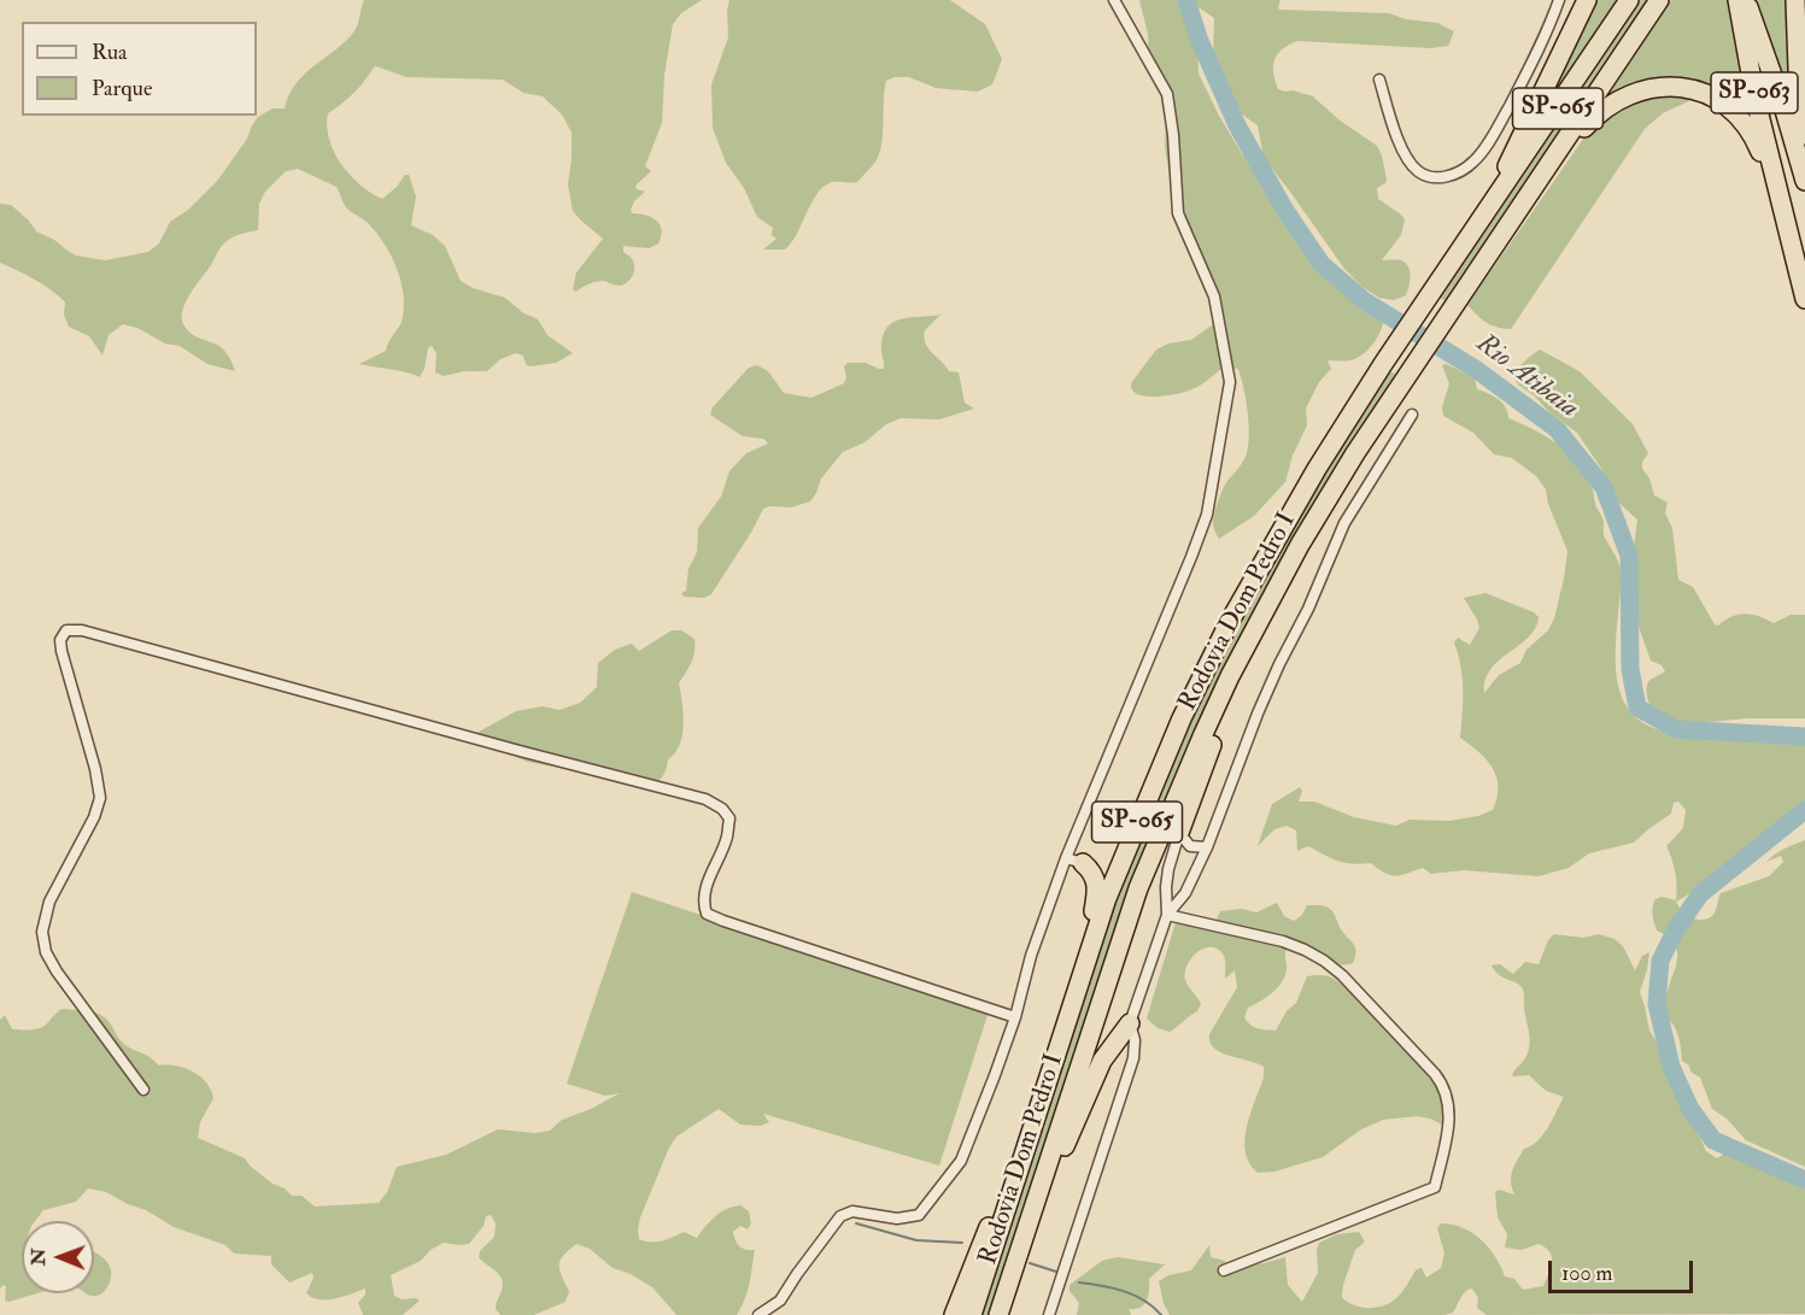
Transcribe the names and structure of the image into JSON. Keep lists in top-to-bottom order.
{
  "streets": {
    "highway": ["SP-063", "SP-065", "Rodovia Dom Pedro I"]
  },
  "water": ["Rio Atibaia"],
  "legend": ["Rua", "Parque"],
  "scale_bar": "100 m",
  "north": "left"
}
